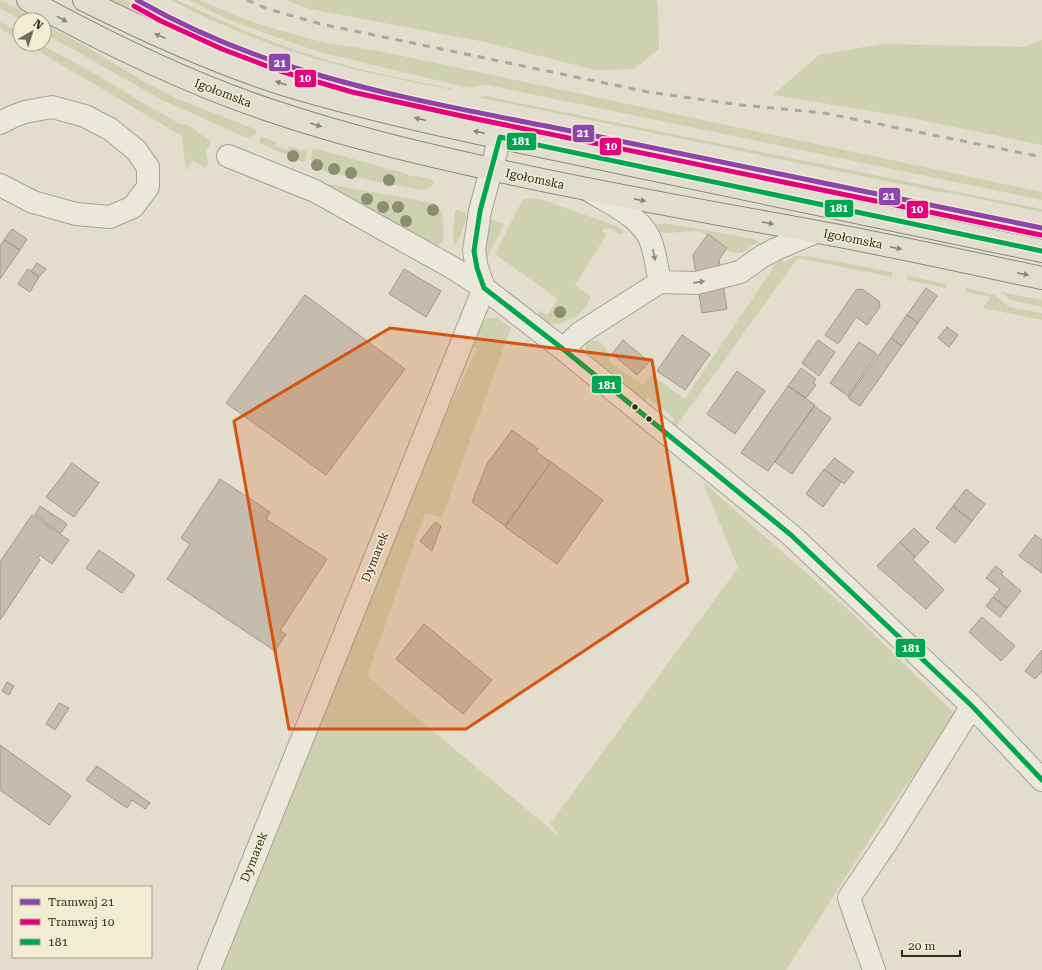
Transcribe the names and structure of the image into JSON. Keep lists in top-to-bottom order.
{
  "streets": {
    "main road": ["Igołomska"],
    "street": ["Dymarek"]
  },
  "lines": ["tram line 21", "tram line 10", "transit line 181"],
  "legend": ["Tramwaj 21", "Tramwaj 10", "181"],
  "scale_bar": "20 m",
  "north": "top right"
}
